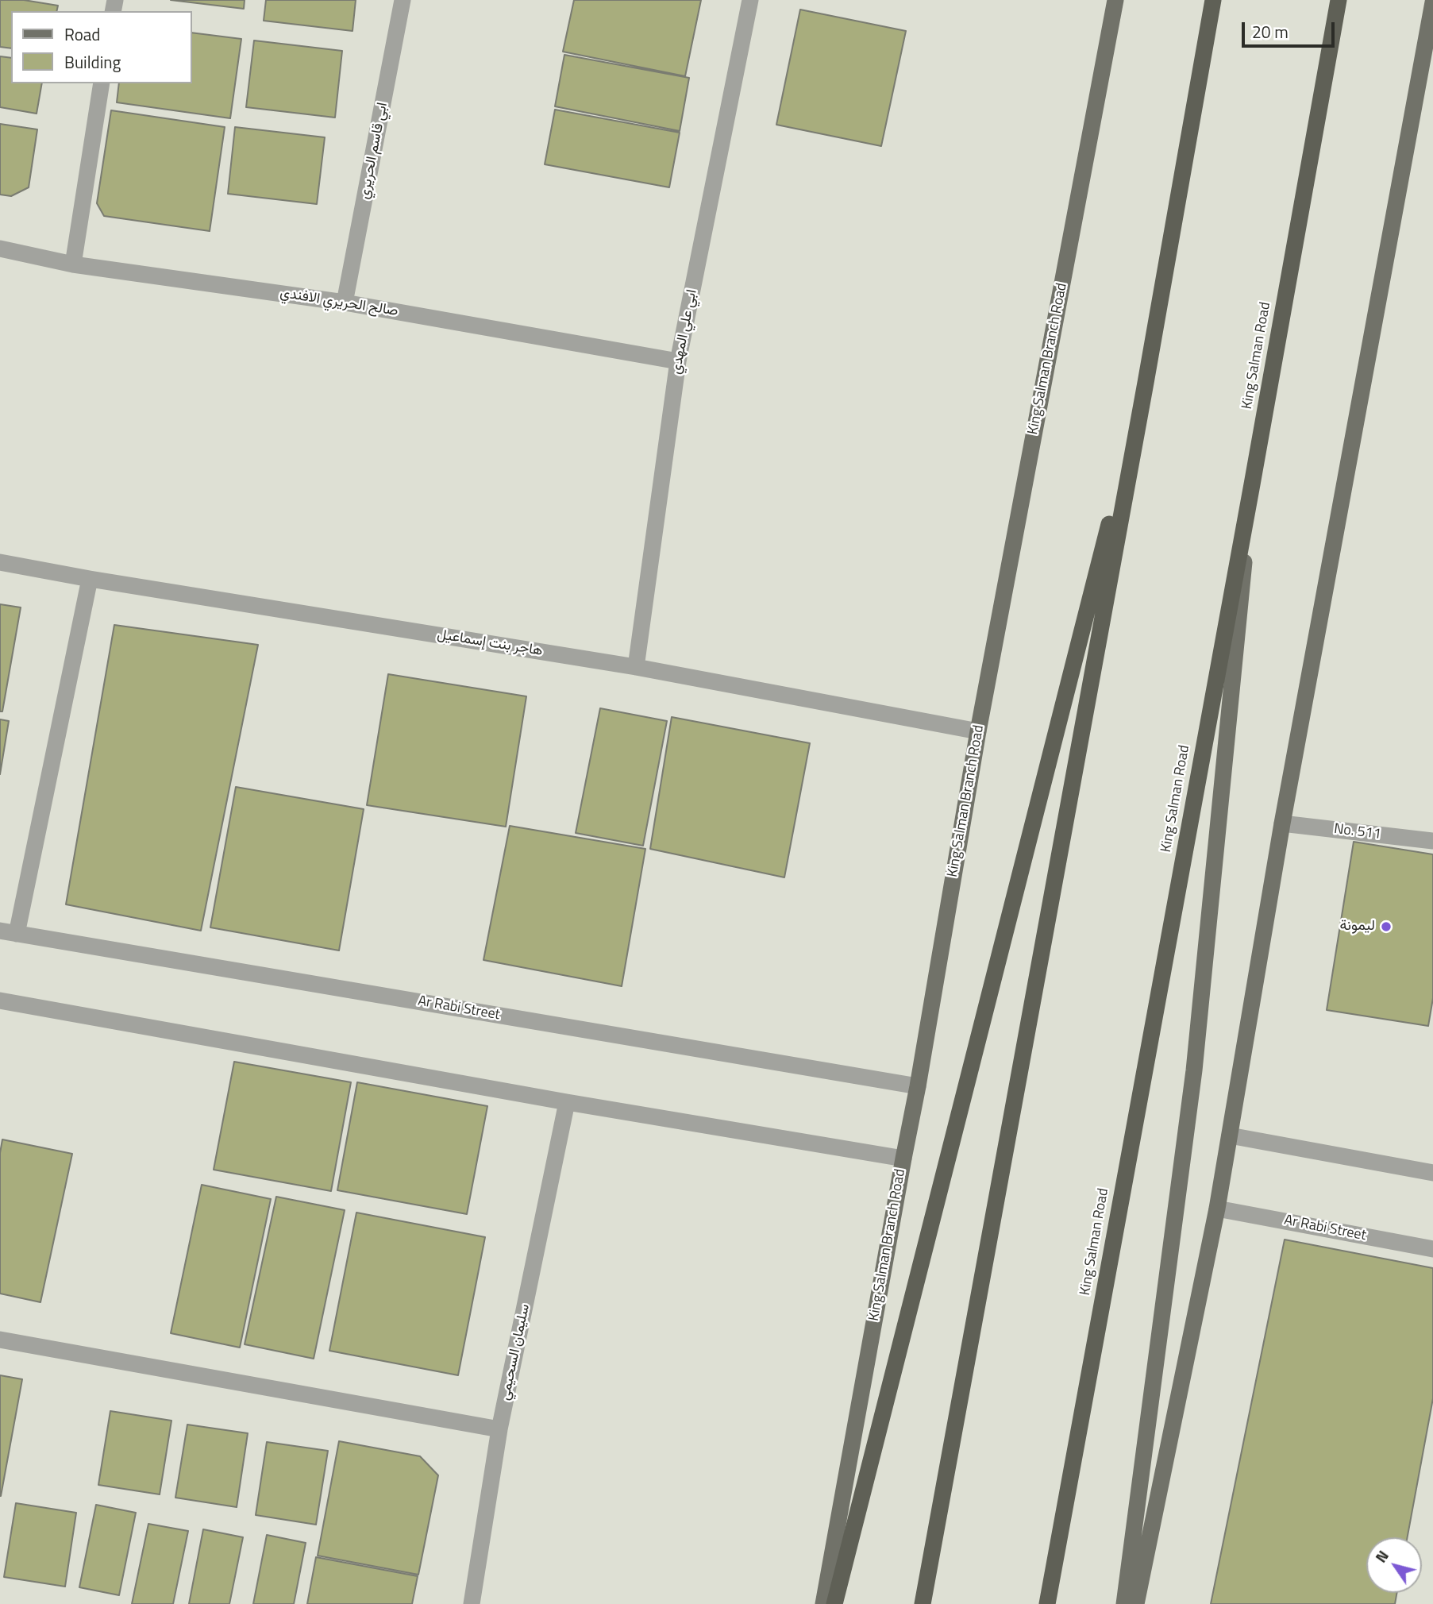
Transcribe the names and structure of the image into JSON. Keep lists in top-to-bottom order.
{
  "streets": {
    "highway": ["King Salman Road"],
    "main road": ["King Salman Branch Road"],
    "street": [
      "ابي قاسم الحريري",
      "صالح الحريري الافندي",
      "ابي علي المهدي",
      "هاجر بنت إسماعيل",
      "No. 511",
      "Ar Rabi Street",
      "سليمان السحيمي"
    ]
  },
  "crossings": [
    ["ابي قاسم الحريري", "صالح الحريري الافندي"],
    ["صالح الحريري الافندي", "ابي علي المهدي"],
    ["ابي علي المهدي", "هاجر بنت إسماعيل"],
    ["King Salman Branch Road", "هاجر بنت إسماعيل"],
    ["King Salman Branch Road", "Ar Rabi Street"]
  ],
  "places": ["ليمونة"],
  "legend": ["Road", "Building"],
  "scale_bar": "20 m",
  "north": "top left"
}
